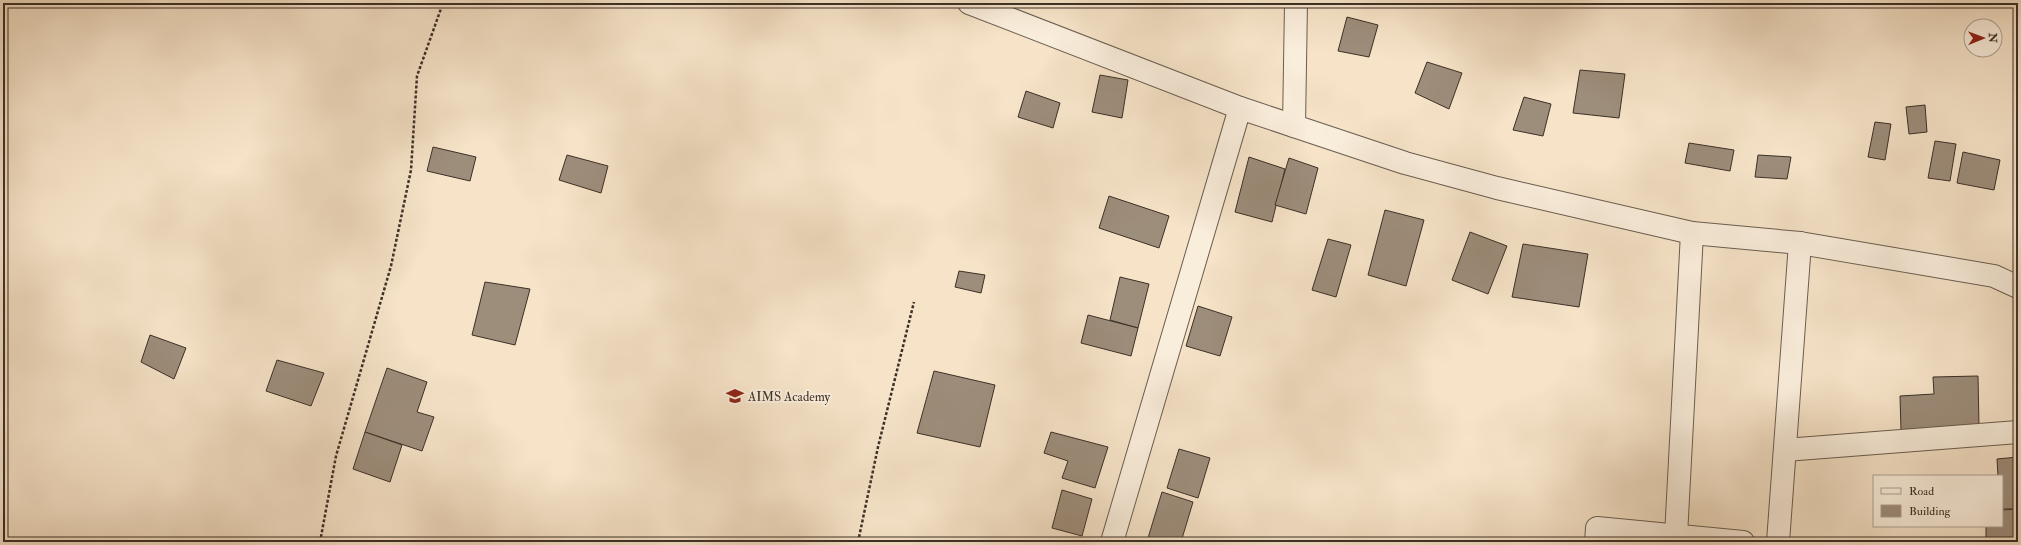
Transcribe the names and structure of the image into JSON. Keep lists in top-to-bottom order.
{
  "places": {
    "school or university": ["AIMS Academy"]
  },
  "legend": ["Road", "Building"],
  "north": "right"
}
